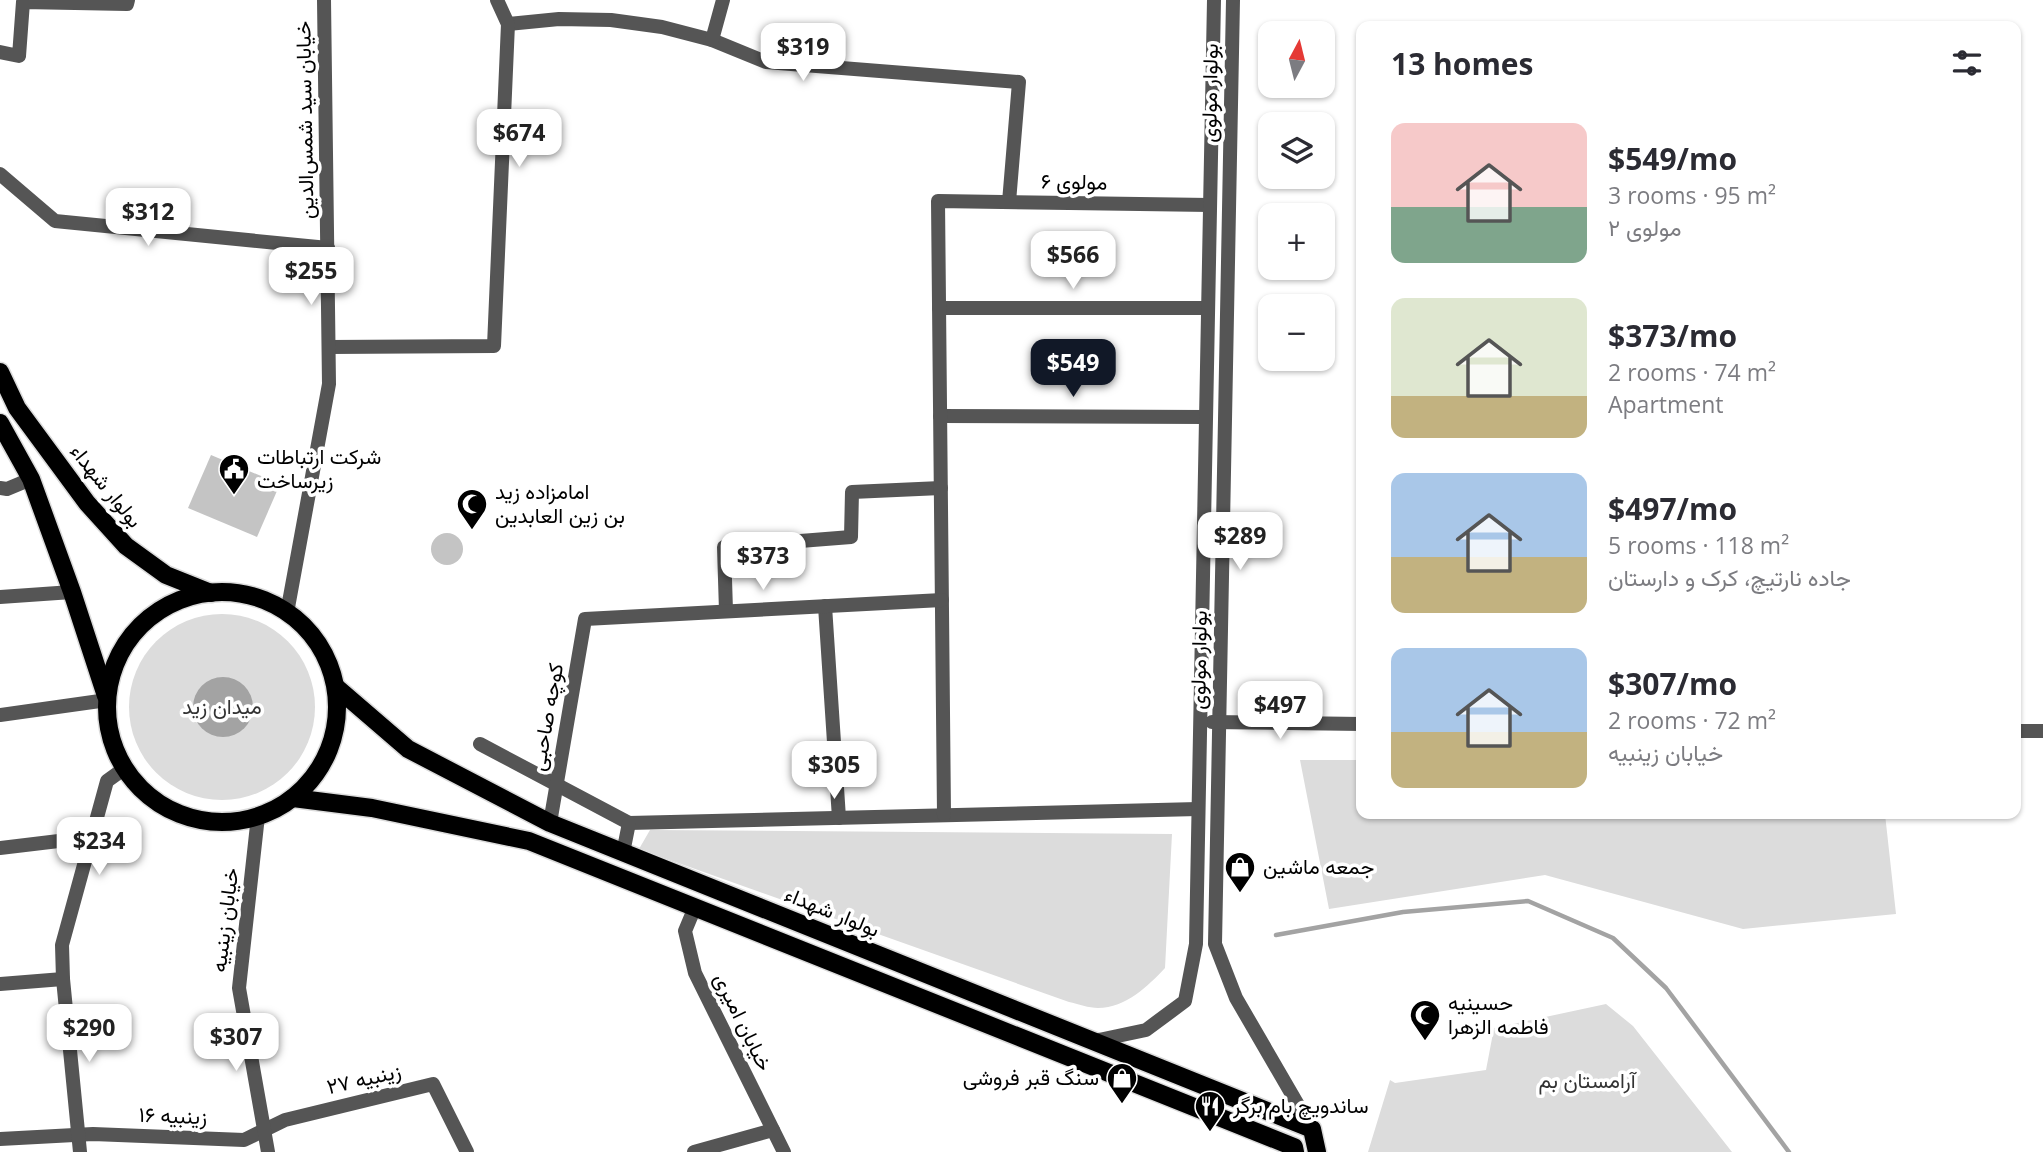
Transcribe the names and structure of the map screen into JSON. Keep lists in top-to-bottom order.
{
  "streets": {
    "main road": ["بولوار شهداء"],
    "street": [
      "بولوار مولوی",
      "خیابان سید شمس‌الدین",
      "مولوی ۶",
      "کوچه صاحبی",
      "خیابان زینبیه",
      "خیابان امیری",
      "زینبیه ۲۷",
      "زینبیه ۱۶"
    ]
  },
  "crossings": [
    ["بولوار مولوی", "مولوی ۶"],
    ["بولوار مولوی", "بولوار شهداء"],
    ["خیابان سید شمس‌الدین", "بولوار شهداء"],
    ["خیابان سید شمس‌الدین", "خیابان زینبیه"],
    ["بولوار شهداء", "کوچه صاحبی"],
    ["بولوار شهداء", "خیابان زینبیه"],
    ["خیابان زینبیه", "زینبیه ۲۷"],
    ["خیابان زینبیه", "زینبیه ۱۶"],
    ["زینبیه ۲۷", "زینبیه ۱۶"]
  ],
  "parks": ["میدان زید", "آرامستان بم"],
  "places": {
    "public building": ["شرکت ارتباطات زیرساخت"],
    "mosque": ["امامزاده زید بن زین العابدین", "حسینیه فاطمه الزهرا"],
    "shop": ["جمعه ماشین", "سنگ قبر فروشی"],
    "restaurant": ["ساندویچ بام برگر"]
  },
  "north": "top",
  "page": {
    "map_buttons": ["+", "−"],
    "heading": "13 homes",
    "price": [
      "$319",
      "$674",
      "$312",
      "$566",
      "$255",
      "$549",
      "$289",
      "$373",
      "$497",
      "$305",
      "$234",
      "$290",
      "$307"
    ],
    "list": [
      {
        "name": "$549/mo",
        "note": "3 rooms · 95 m² · مولوی ۲"
      },
      {
        "name": "$373/mo",
        "note": "2 rooms · 74 m² · Apartment"
      },
      {
        "name": "$497/mo",
        "note": "5 rooms · 118 m² · جاده نارتیچ، کرک و دارستان"
      },
      {
        "name": "$307/mo",
        "note": "2 rooms · 72 m² · خیابان زینبیه"
      }
    ]
  }
}
